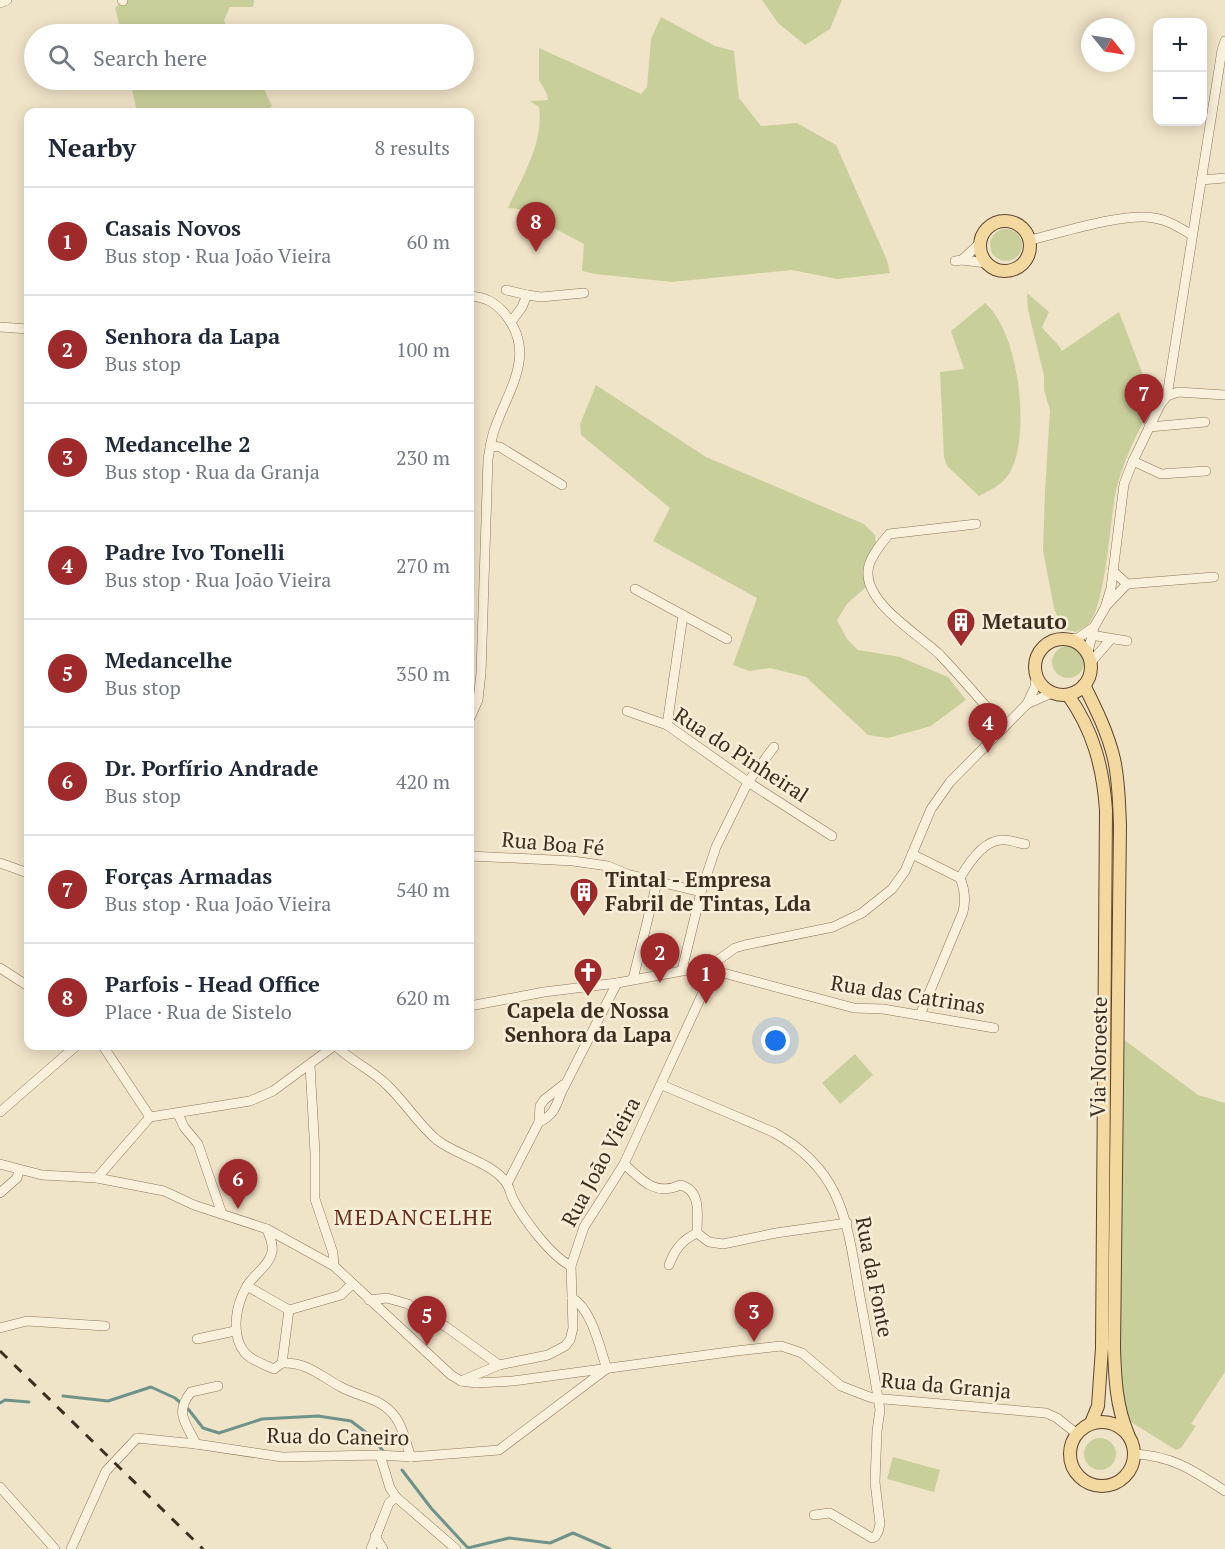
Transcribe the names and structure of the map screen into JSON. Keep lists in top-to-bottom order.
{
  "streets": {
    "main road": ["Via Noroeste"],
    "street": [
      "Rua do Pinheiral",
      "Rua Boa Fé",
      "Rua das Catrinas",
      "Rua João Vieira",
      "Rua da Fonte",
      "Rua da Granja",
      "Rua do Caneiro"
    ]
  },
  "crossings": [
    ["Rua das Catrinas", "Rua João Vieira"],
    ["Via Noroeste", "Rua João Vieira"],
    ["Via Noroeste", "Rua da Granja"],
    ["Rua João Vieira", "Rua da Fonte"],
    ["Rua João Vieira", "Rua da Granja"],
    ["Rua da Fonte", "Rua da Granja"],
    ["Rua da Granja", "Rua do Caneiro"]
  ],
  "districts": ["MEDANCELHE"],
  "places": {
    "building": ["Metauto", "Tintal - Empresa Fabril de Tintas, Lda"],
    "church": ["Capela de Nossa Senhora da Lapa"]
  },
  "north": "bottom right",
  "page": {
    "map_buttons": ["+", "−"],
    "search": "Search here",
    "heading": ["Nearby", "8 results"],
    "list": [
      {
        "mark": "1",
        "name": "Casais Novos",
        "note": "Bus stop · Rua João Vieira",
        "value": "60 m"
      },
      {
        "mark": "2",
        "name": "Senhora da Lapa",
        "note": "Bus stop",
        "value": "100 m"
      },
      {
        "mark": "3",
        "name": "Medancelhe 2",
        "note": "Bus stop · Rua da Granja",
        "value": "230 m"
      },
      {
        "mark": "4",
        "name": "Padre Ivo Tonelli",
        "note": "Bus stop · Rua João Vieira",
        "value": "270 m"
      },
      {
        "mark": "5",
        "name": "Medancelhe",
        "note": "Bus stop",
        "value": "350 m"
      },
      {
        "mark": "6",
        "name": "Dr. Porfírio Andrade",
        "note": "Bus stop",
        "value": "420 m"
      },
      {
        "mark": "7",
        "name": "Forças Armadas",
        "note": "Bus stop · Rua João Vieira",
        "value": "540 m"
      },
      {
        "mark": "8",
        "name": "Parfois - Head Office",
        "note": "Place · Rua de Sistelo",
        "value": "620 m"
      }
    ],
    "pins": [
      "8",
      "7",
      "4",
      "2",
      "1",
      "6",
      "3",
      "5"
    ]
  }
}
